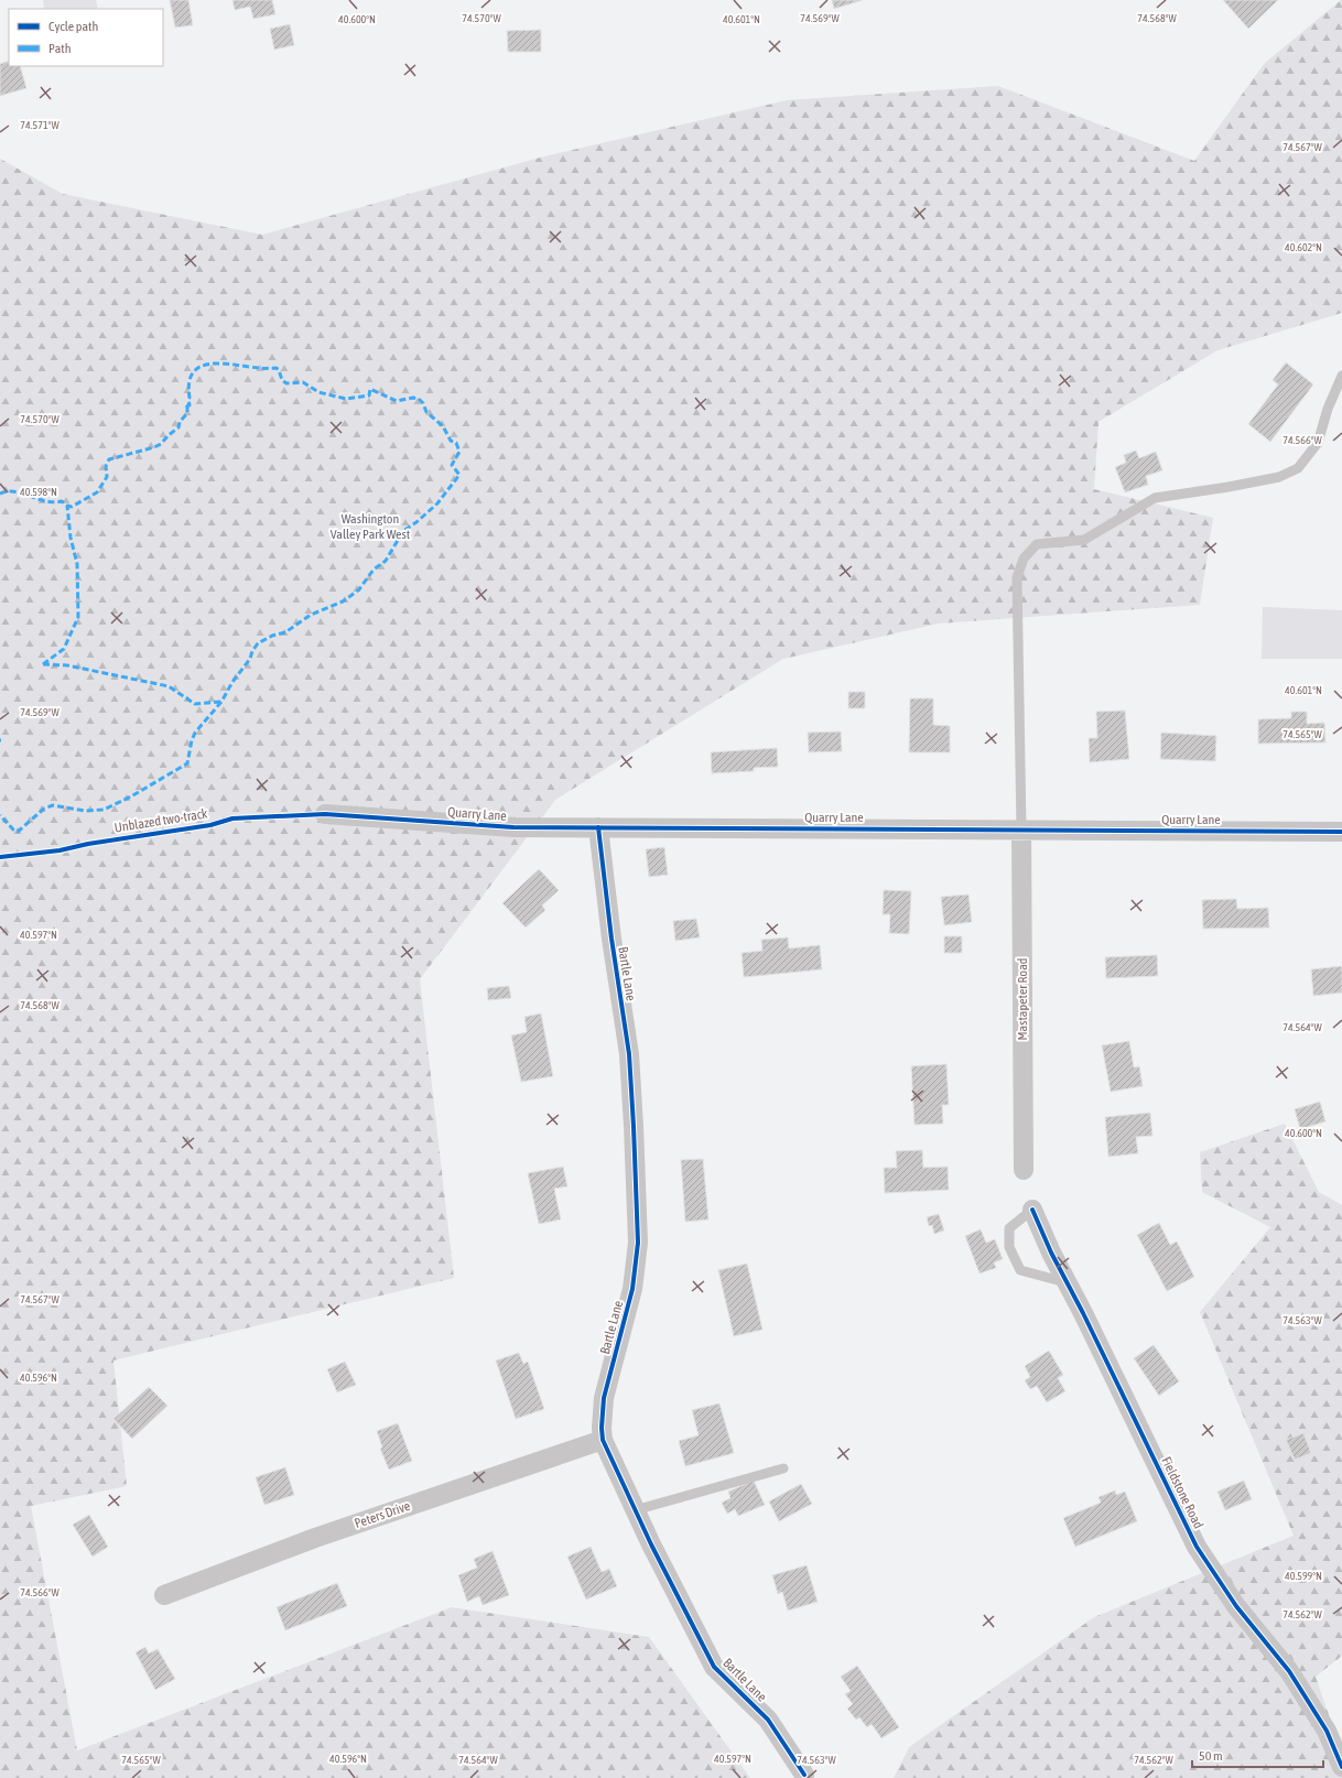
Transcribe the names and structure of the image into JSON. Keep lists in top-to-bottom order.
{
  "streets": {
    "street": [
      "Quarry Lane",
      "Bartle Lane",
      "Mastapeter Road",
      "Fieldstone Road",
      "Peters Drive"
    ],
    "cycle path": ["Unblazed two-track"]
  },
  "crossings": [
    ["Quarry Lane", "Bartle Lane"],
    ["Quarry Lane", "Mastapeter Road"],
    ["Bartle Lane", "Peters Drive"]
  ],
  "parks": ["Washington Valley Park West"],
  "legend": ["Cycle path", "Path"],
  "scale_bar": "50 m",
  "coordinates": [
    "74.570°W",
    "74.569°W",
    "74.568°W",
    "40.601°N",
    "40.600°N",
    "74.571°W",
    "74.567°W",
    "40.602°N",
    "74.566°W",
    "40.598°N",
    "74.565°W",
    "40.597°N",
    "74.564°W",
    "74.563°W",
    "40.596°N",
    "40.599°N",
    "74.562°W"
  ]
}
